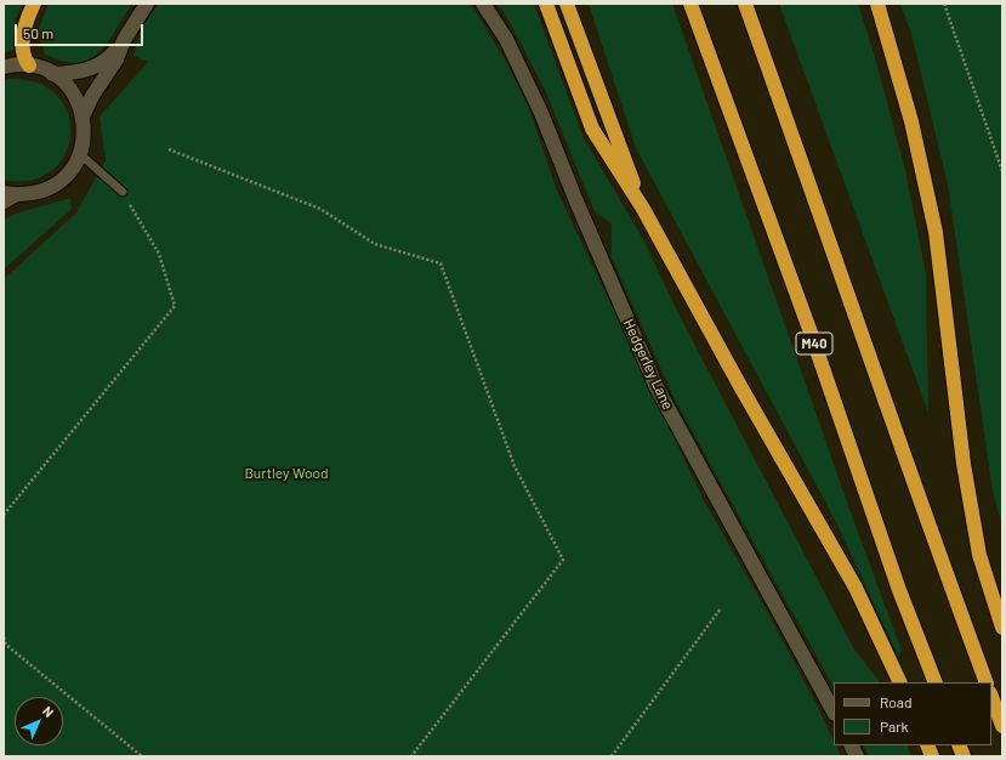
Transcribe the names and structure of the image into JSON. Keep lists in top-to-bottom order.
{
  "streets": {
    "highway": ["M40"],
    "street": ["Hedgerley Lane"]
  },
  "parks": ["Burtley Wood"],
  "legend": ["Road", "Park"],
  "scale_bar": "50 m",
  "north": "top right"
}
